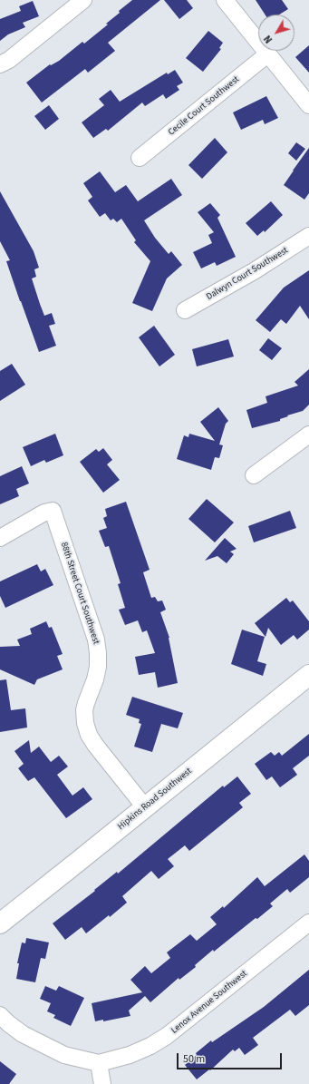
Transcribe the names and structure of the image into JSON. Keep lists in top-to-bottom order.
{
  "streets": {
    "street": [
      "Cecile Court Southwest",
      "Dalwyn Court Southwest",
      "88th Street Court Southwest",
      "Hipkins Road Southwest",
      "Lenox Avenue Southwest"
    ]
  },
  "crossings": [
    ["88th Street Court Southwest", "Hipkins Road Southwest"]
  ],
  "scale_bar": "50 m",
  "north": "bottom left"
}
